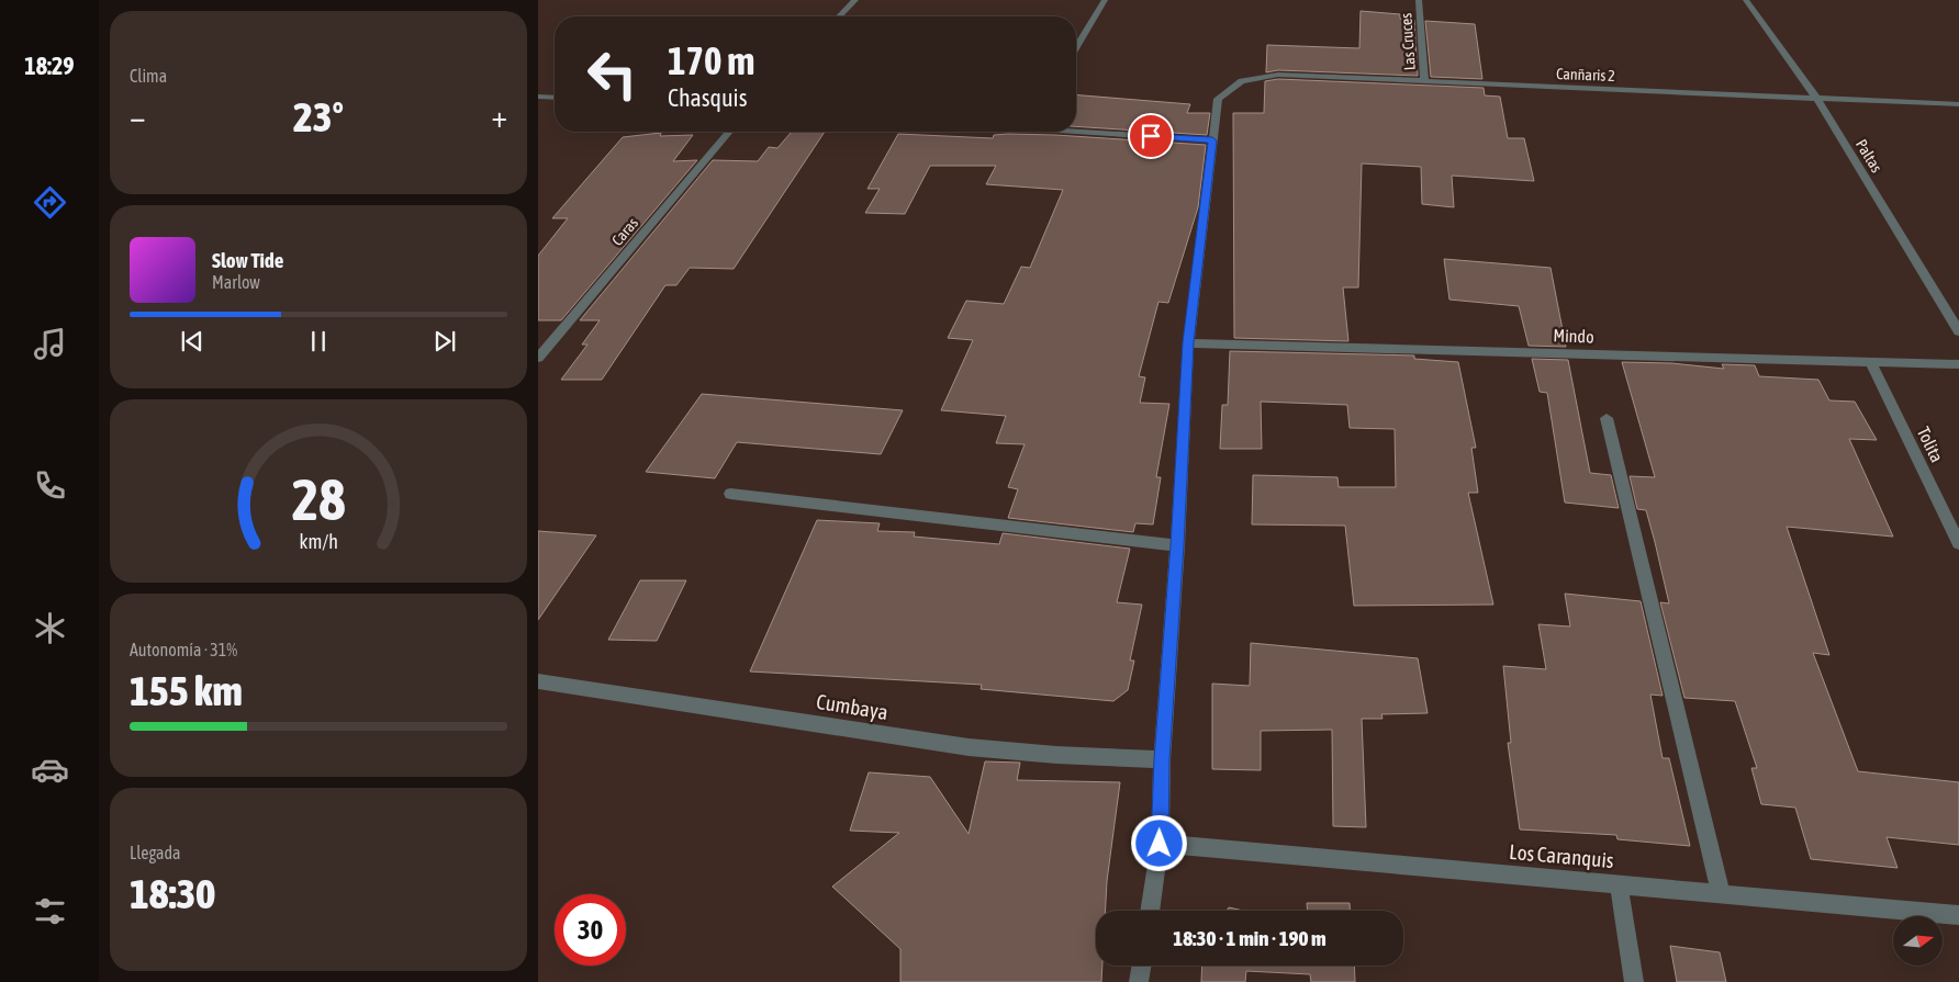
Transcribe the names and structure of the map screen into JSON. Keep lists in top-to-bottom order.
{
  "streets": {
    "street": [
      "Las Cruces",
      "Canñaris 2",
      "Paltas",
      "Caras",
      "Mindo",
      "Tolita",
      "Cumbaya",
      "Los Caranquis"
    ]
  },
  "crossings": [
    ["Las Cruces", "Canñaris 2"],
    ["Canñaris 2", "Paltas"],
    ["Mindo", "Tolita"]
  ],
  "north": "right",
  "page": {
    "tabs": "18:29",
    "tile": [
      "Clima",
      ["Autonomía · 31%", "155 km"],
      ["Llegada", "18:30"]
    ],
    "turn": ["170 m", "Chasquis"],
    "heat": ["−", "23°", "+"],
    "song": ["Slow Tide", "Marlow"],
    "limit": "30",
    "trip": "18:30 · 1 min · 190 m",
    "gauge": ["28", "km/h"]
  }
}
